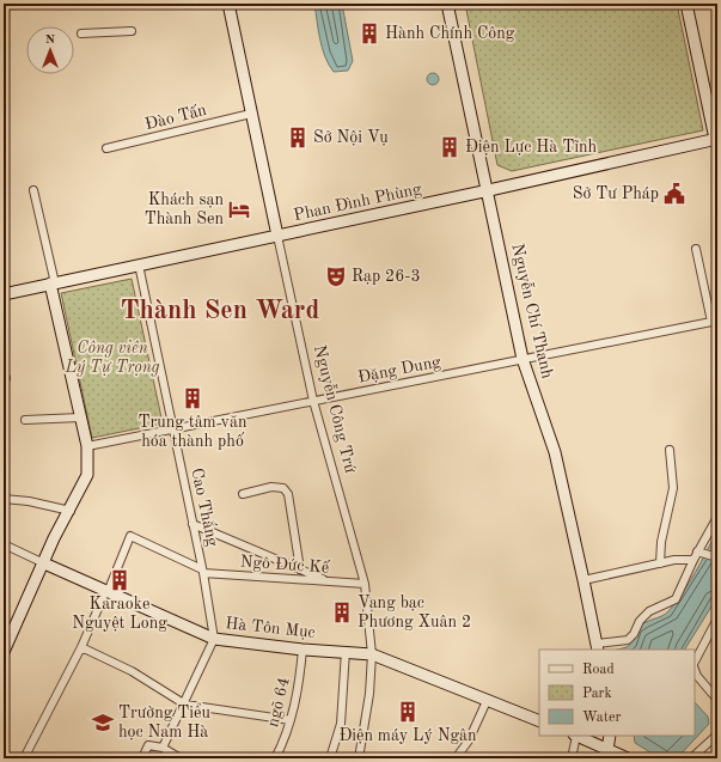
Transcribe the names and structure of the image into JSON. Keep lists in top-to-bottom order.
{
  "streets": {
    "street": [
      "Đào Tấn",
      "Phan Đình Phùng",
      "Nguyễn Chí Thanh",
      "Đặng Dung",
      "Nguyễn Công Trứ",
      "Cao Thắng",
      "Ngô Đức Kế",
      "Hà Tôn Mục",
      "ngõ 64"
    ]
  },
  "crossings": [
    ["Đào Tấn", "Nguyễn Công Trứ"],
    ["Phan Đình Phùng", "Nguyễn Chí Thanh"],
    ["Phan Đình Phùng", "Nguyễn Công Trứ"],
    ["Phan Đình Phùng", "Cao Thắng"],
    ["Nguyễn Chí Thanh", "Đặng Dung"],
    ["Đặng Dung", "Nguyễn Công Trứ"],
    ["Đặng Dung", "Cao Thắng"],
    ["Nguyễn Công Trứ", "Ngô Đức Kế"],
    ["Nguyễn Công Trứ", "Hà Tôn Mục"],
    ["Cao Thắng", "Ngô Đức Kế"],
    ["Cao Thắng", "Hà Tôn Mục"],
    ["Hà Tôn Mục", "ngõ 64"]
  ],
  "districts": ["Thành Sen Ward"],
  "parks": ["Công viên Lý Tự Trọng"],
  "places": {
    "building": [
      "Hành Chính Công",
      "Sở Nội Vụ",
      "Điện Lực Hà Tĩnh",
      "Trung tâm văn hóa thành phố",
      "Karaoke Nguyệt Long",
      "Vang bạc Phương Xuân 2",
      "Điện máy Lý Ngân"
    ],
    "public building": ["Sở Tư Pháp"],
    "hotel": ["Khách sạn Thành Sen"],
    "theatre": ["Rạp 26-3"],
    "school or university": ["Trường Tiểu học Nam Hà"]
  },
  "legend": ["Road", "Park", "Water"],
  "north": "top"
}
